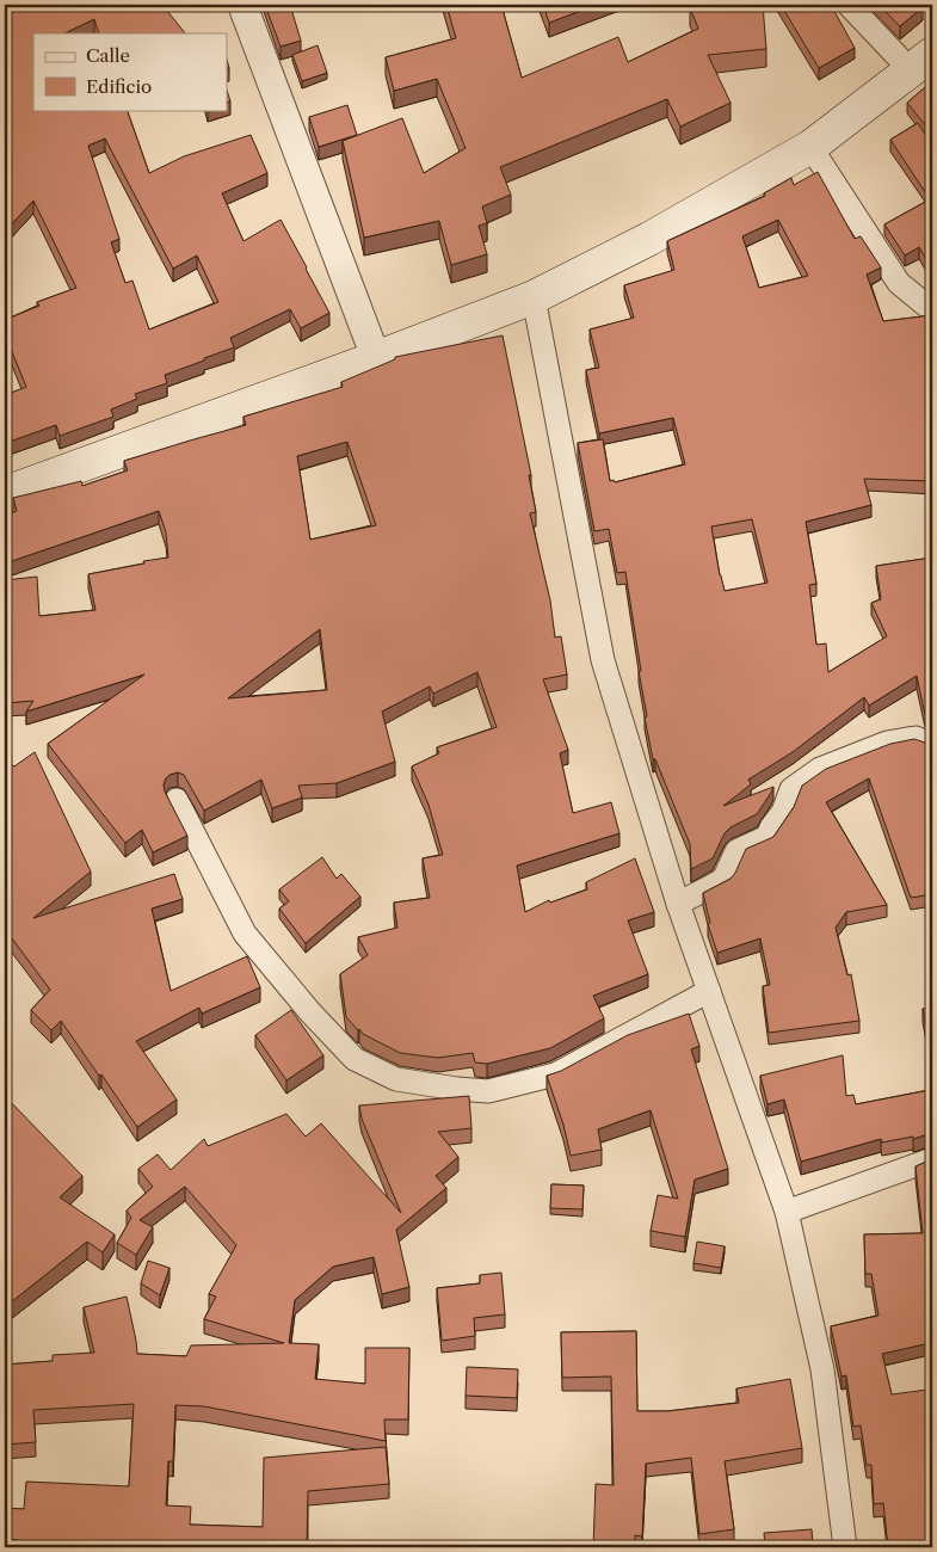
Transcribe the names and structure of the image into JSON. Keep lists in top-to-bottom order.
{
  "legend": ["Calle", "Edificio"]
}
